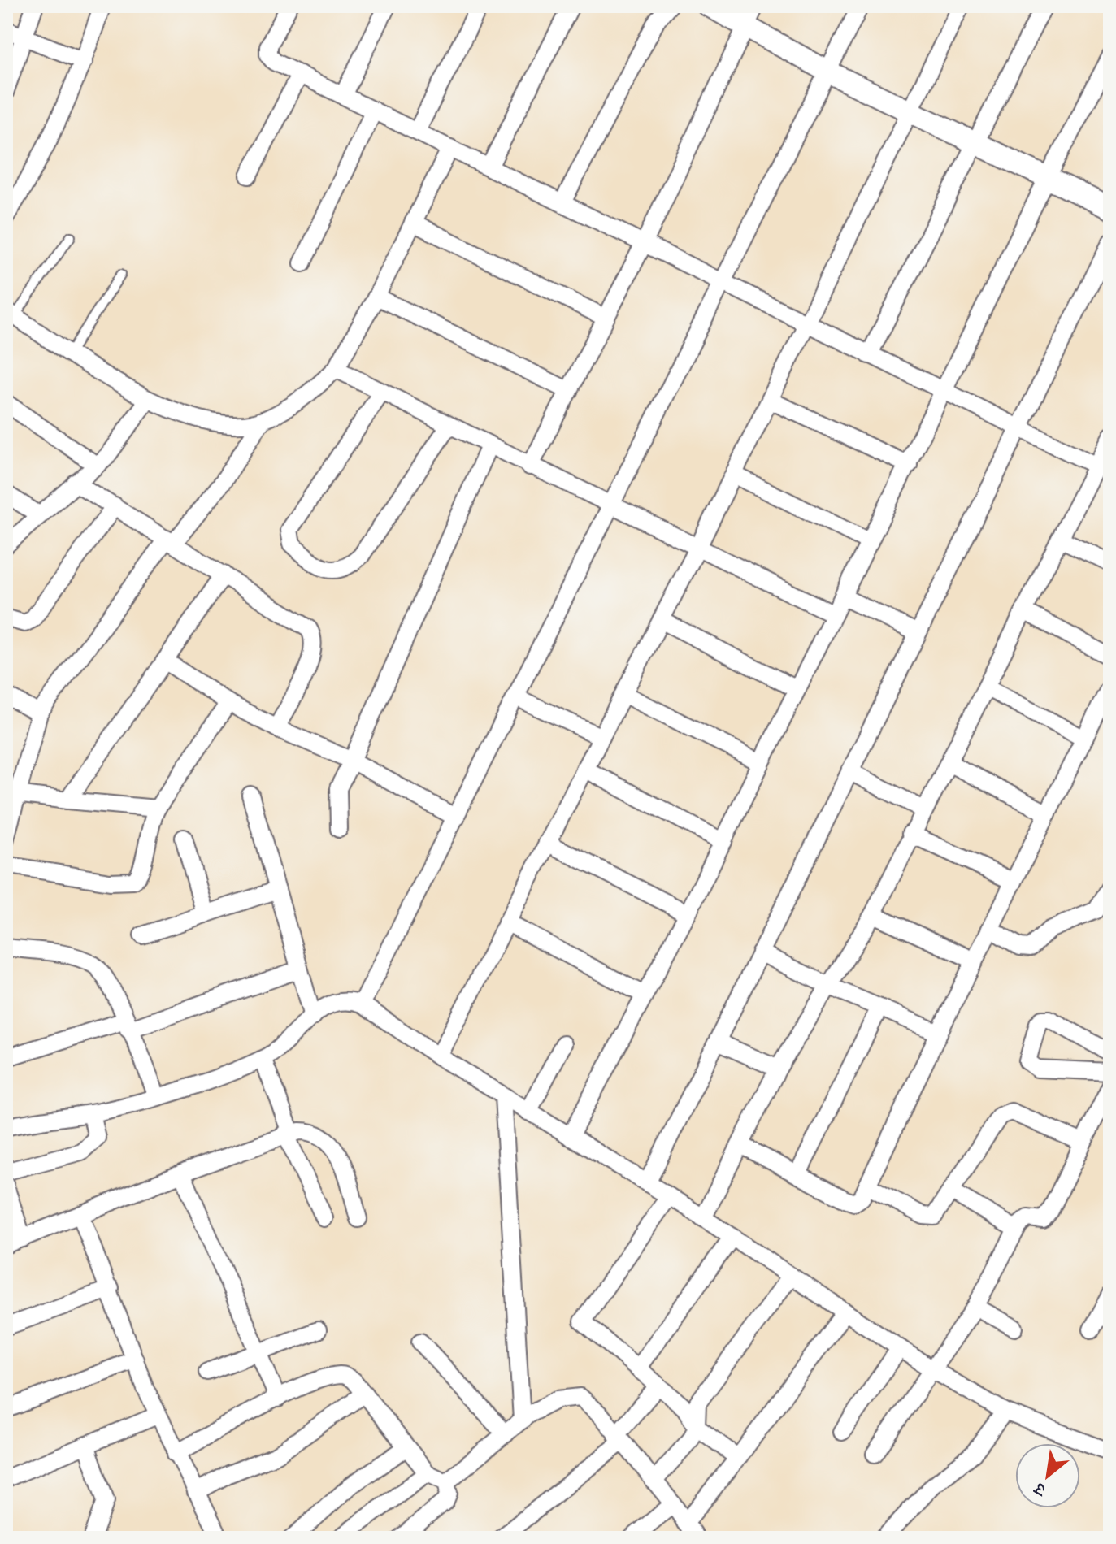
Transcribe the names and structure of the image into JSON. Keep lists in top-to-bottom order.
{
  "north": "bottom left"
}
